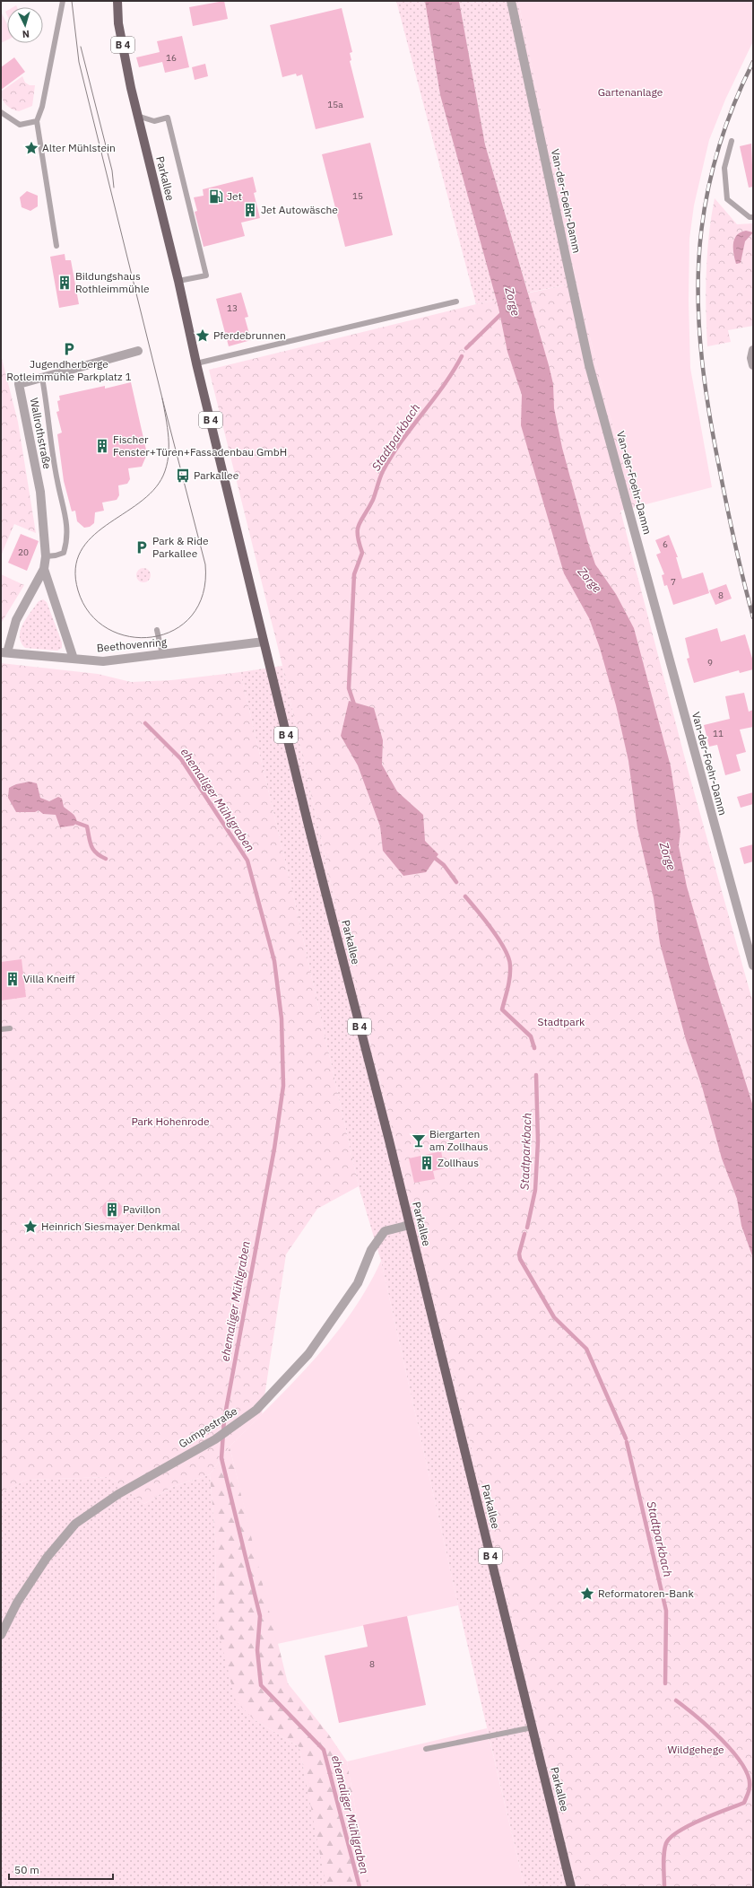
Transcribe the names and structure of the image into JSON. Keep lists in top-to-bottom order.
{
  "streets": {
    "main road": ["B 4", "Parkallee"],
    "street": [
      "Van-der-Foehr-Damm",
      "Wallrothstraße",
      "Beethovenring",
      "Gumpestraße"
    ]
  },
  "crossings": [
    ["Parkallee", "Beethovenring"],
    ["Parkallee", "Gumpestraße"],
    ["Wallrothstraße", "Beethovenring"]
  ],
  "water": ["Zorge", "Stadtparkbach", "ehemaliger Mühlgraben"],
  "parks": [
    "Gartenanlage",
    "Stadtpark",
    "Park Hohenrode",
    "Wildgehege"
  ],
  "places": {
    "place": [
      "Alter Mühlstein",
      "Pferdebrunnen",
      "Heinrich Siesmayer Denkmal",
      "Reformatoren-Bank"
    ],
    "fuel station": ["Jet"],
    "building": [
      "Jet Autowäsche",
      "Bildungshaus Rothleimmühle",
      "Fischer Fenster+Türen+Fassadenbau GmbH",
      "Villa Kneiff",
      "Zollhaus",
      "Pavillon"
    ],
    "parking": ["Jugendherberge Rotleimmühle Parkplatz 1", "Park & Ride Parkallee"],
    "bus stop": ["Parkallee"],
    "bar": ["Biergarten am Zollhaus"]
  },
  "house_numbers": [
    "16",
    "15a",
    "15",
    "13",
    "6",
    "20",
    "7",
    "8",
    "9",
    "11",
    "8"
  ],
  "scale_bar": "50 m",
  "north": "bottom"
}
